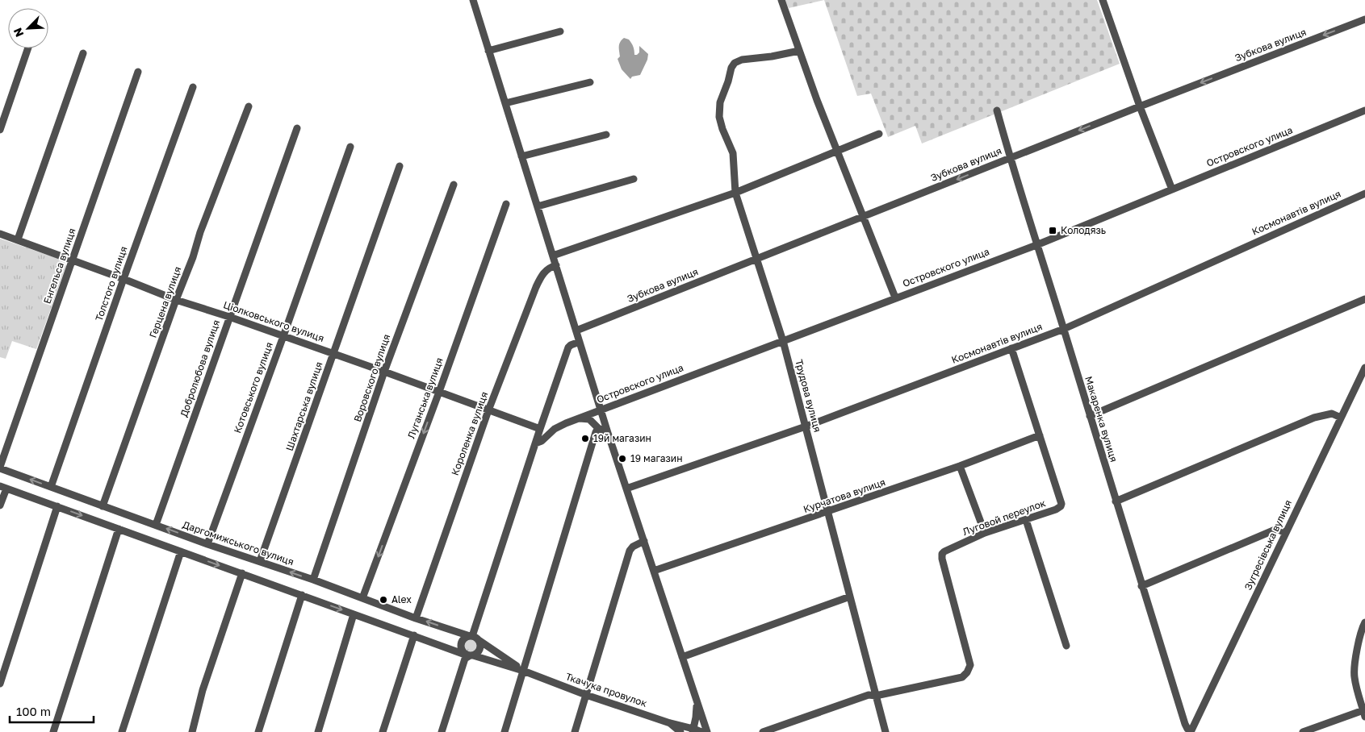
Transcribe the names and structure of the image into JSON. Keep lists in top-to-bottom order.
{
  "streets": {
    "street": [
      "Зубкова вулиця",
      "Островского улица",
      "Космонавтів вулиця",
      "Енгельса вулиця",
      "Толстого вулиця",
      "Герцена вулиця",
      "Ціолковського вулиця",
      "Добролюбова вулиця",
      "Воровского вулиця",
      "Котовського вулиця",
      "Трудова вулиця",
      "Луганська вулиця",
      "Шахтарська вулиця",
      "Макаренка вулиця",
      "Короленка вулиця",
      "Курчатова вулиця",
      "Луговой переулок",
      "Даргомижського вулиця",
      "Зугресівська вулиця",
      "Ткачука провулок"
    ]
  },
  "crossings": [
    ["Зубкова вулиця", "Трудова вулиця"],
    ["Зубкова вулиця", "Макаренка вулиця"],
    ["Островского улица", "Трудова вулиця"],
    ["Островского улица", "Макаренка вулиця"],
    ["Космонавтів вулиця", "Трудова вулиця"],
    ["Космонавтів вулиця", "Макаренка вулиця"],
    ["Космонавтів вулиця", "Луговой переулок"],
    ["Енгельса вулиця", "Ціолковського вулиця"],
    ["Енгельса вулиця", "Даргомижського вулиця"],
    ["Толстого вулиця", "Ціолковського вулиця"],
    ["Толстого вулиця", "Даргомижського вулиця"],
    ["Герцена вулиця", "Ціолковського вулиця"],
    ["Герцена вулиця", "Даргомижського вулиця"],
    ["Ціолковського вулиця", "Добролюбова вулиця"],
    ["Ціолковського вулиця", "Воровского вулиця"],
    ["Ціолковського вулиця", "Котовського вулиця"],
    ["Ціолковського вулиця", "Луганська вулиця"],
    ["Ціолковського вулиця", "Шахтарська вулиця"],
    ["Ціолковського вулиця", "Короленка вулиця"],
    ["Добролюбова вулиця", "Даргомижського вулиця"],
    ["Воровского вулиця", "Даргомижського вулиця"],
    ["Котовського вулиця", "Даргомижського вулиця"],
    ["Трудова вулиця", "Курчатова вулиця"],
    ["Трудова вулиця", "Луговой переулок"],
    ["Луганська вулиця", "Даргомижського вулиця"],
    ["Шахтарська вулиця", "Даргомижського вулиця"],
    ["Макаренка вулиця", "Зугресівська вулиця"],
    ["Короленка вулиця", "Даргомижського вулиця"],
    ["Курчатова вулиця", "Луговой переулок"],
    ["Даргомижського вулиця", "Ткачука провулок"]
  ],
  "one_way": ["Зубкова вулиця", "Луганська вулиця"],
  "places": {
    "transit": ["Колодязь"],
    "other": ["19й магазин", "19 магазин", "Alex"]
  },
  "scale_bar": "100 m",
  "north": "bottom left"
}
